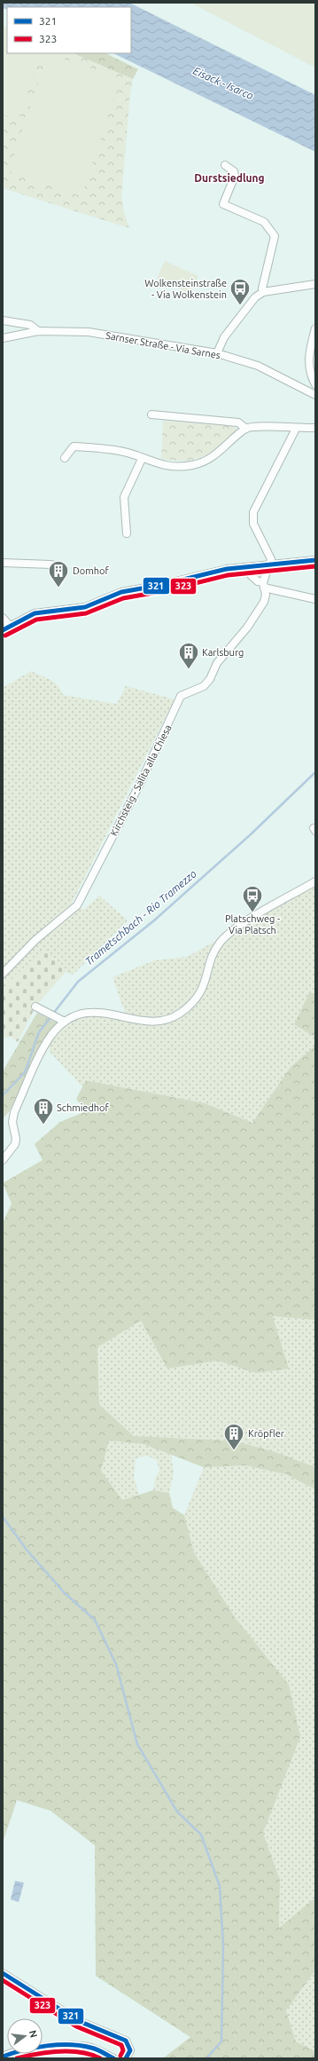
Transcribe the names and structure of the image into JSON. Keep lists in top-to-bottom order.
{
  "streets": {
    "street": ["Sarnser Straße - Via Sarnes", "Kirchsteig - Salita alla Chiesa"]
  },
  "districts": ["Durstsiedlung"],
  "water": ["Eisack - Isarco", "Trametschbach - Rio Tramezzo"],
  "places": {
    "bus stop": ["Wolkensteinstraße - Via Wolkenstein", "Platschweg - Via Platsch"],
    "building": [
      "Domhof",
      "Karlsburg",
      "Schmiedhof",
      "Kröpfler"
    ]
  },
  "lines": ["transit line 321", "transit line 323"],
  "legend": ["321", "323"],
  "north": "right"
}
